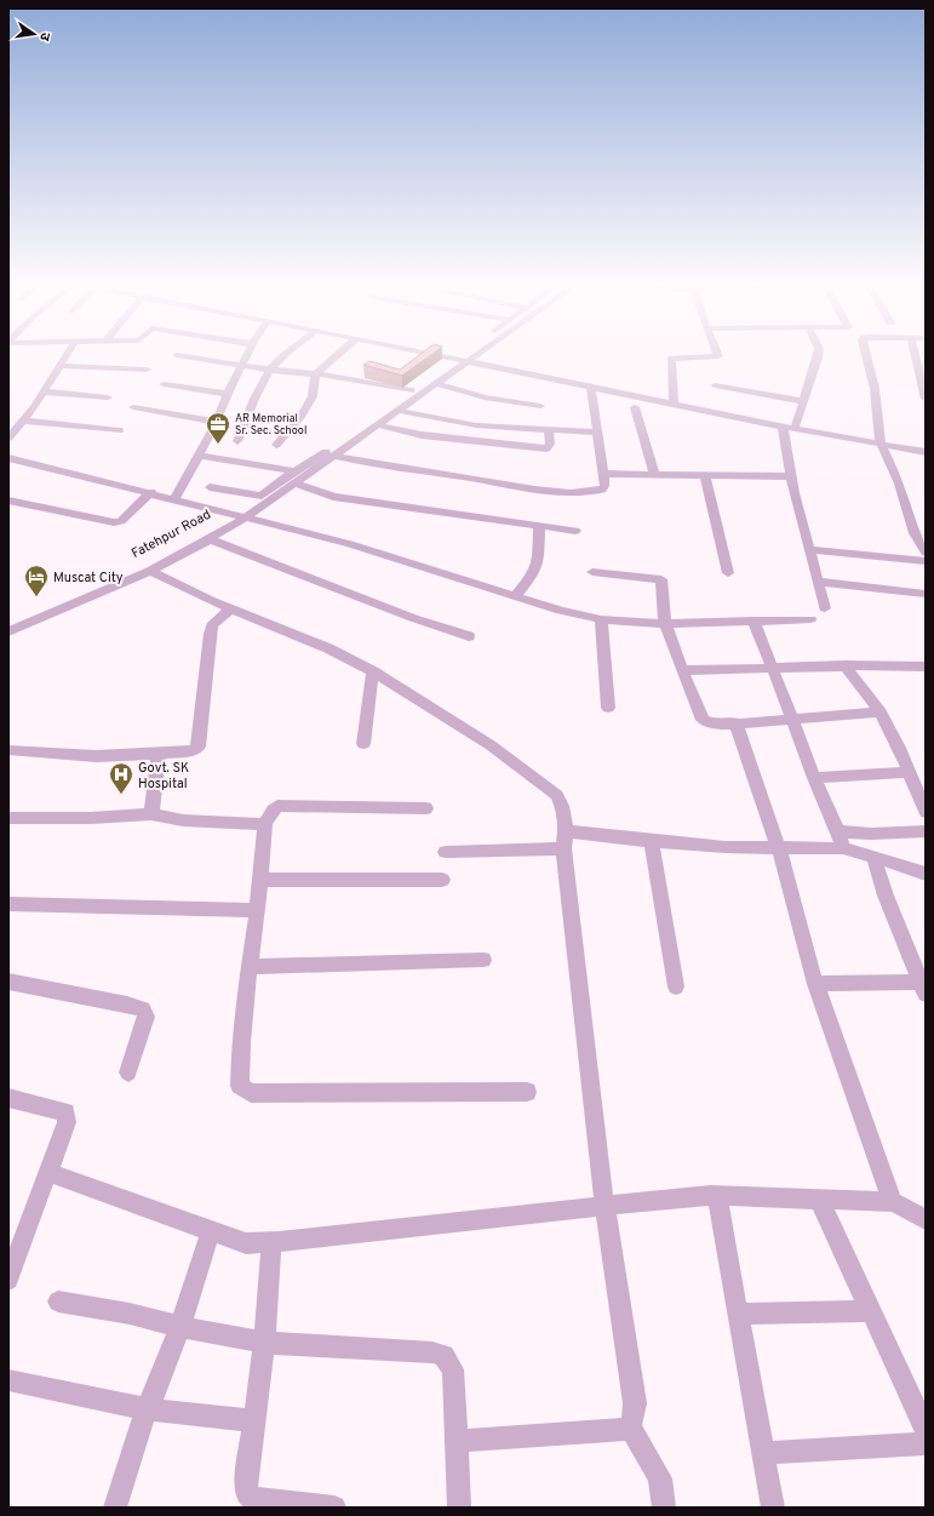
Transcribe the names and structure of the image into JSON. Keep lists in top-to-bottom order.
{
  "streets": {
    "street": ["Fatehpur Road"]
  },
  "places": {
    "office": ["AR Memorial Sr. Sec. School"],
    "hotel": ["Muscat City"],
    "hospital": ["Govt. SK Hospital"]
  },
  "north": "right"
}
